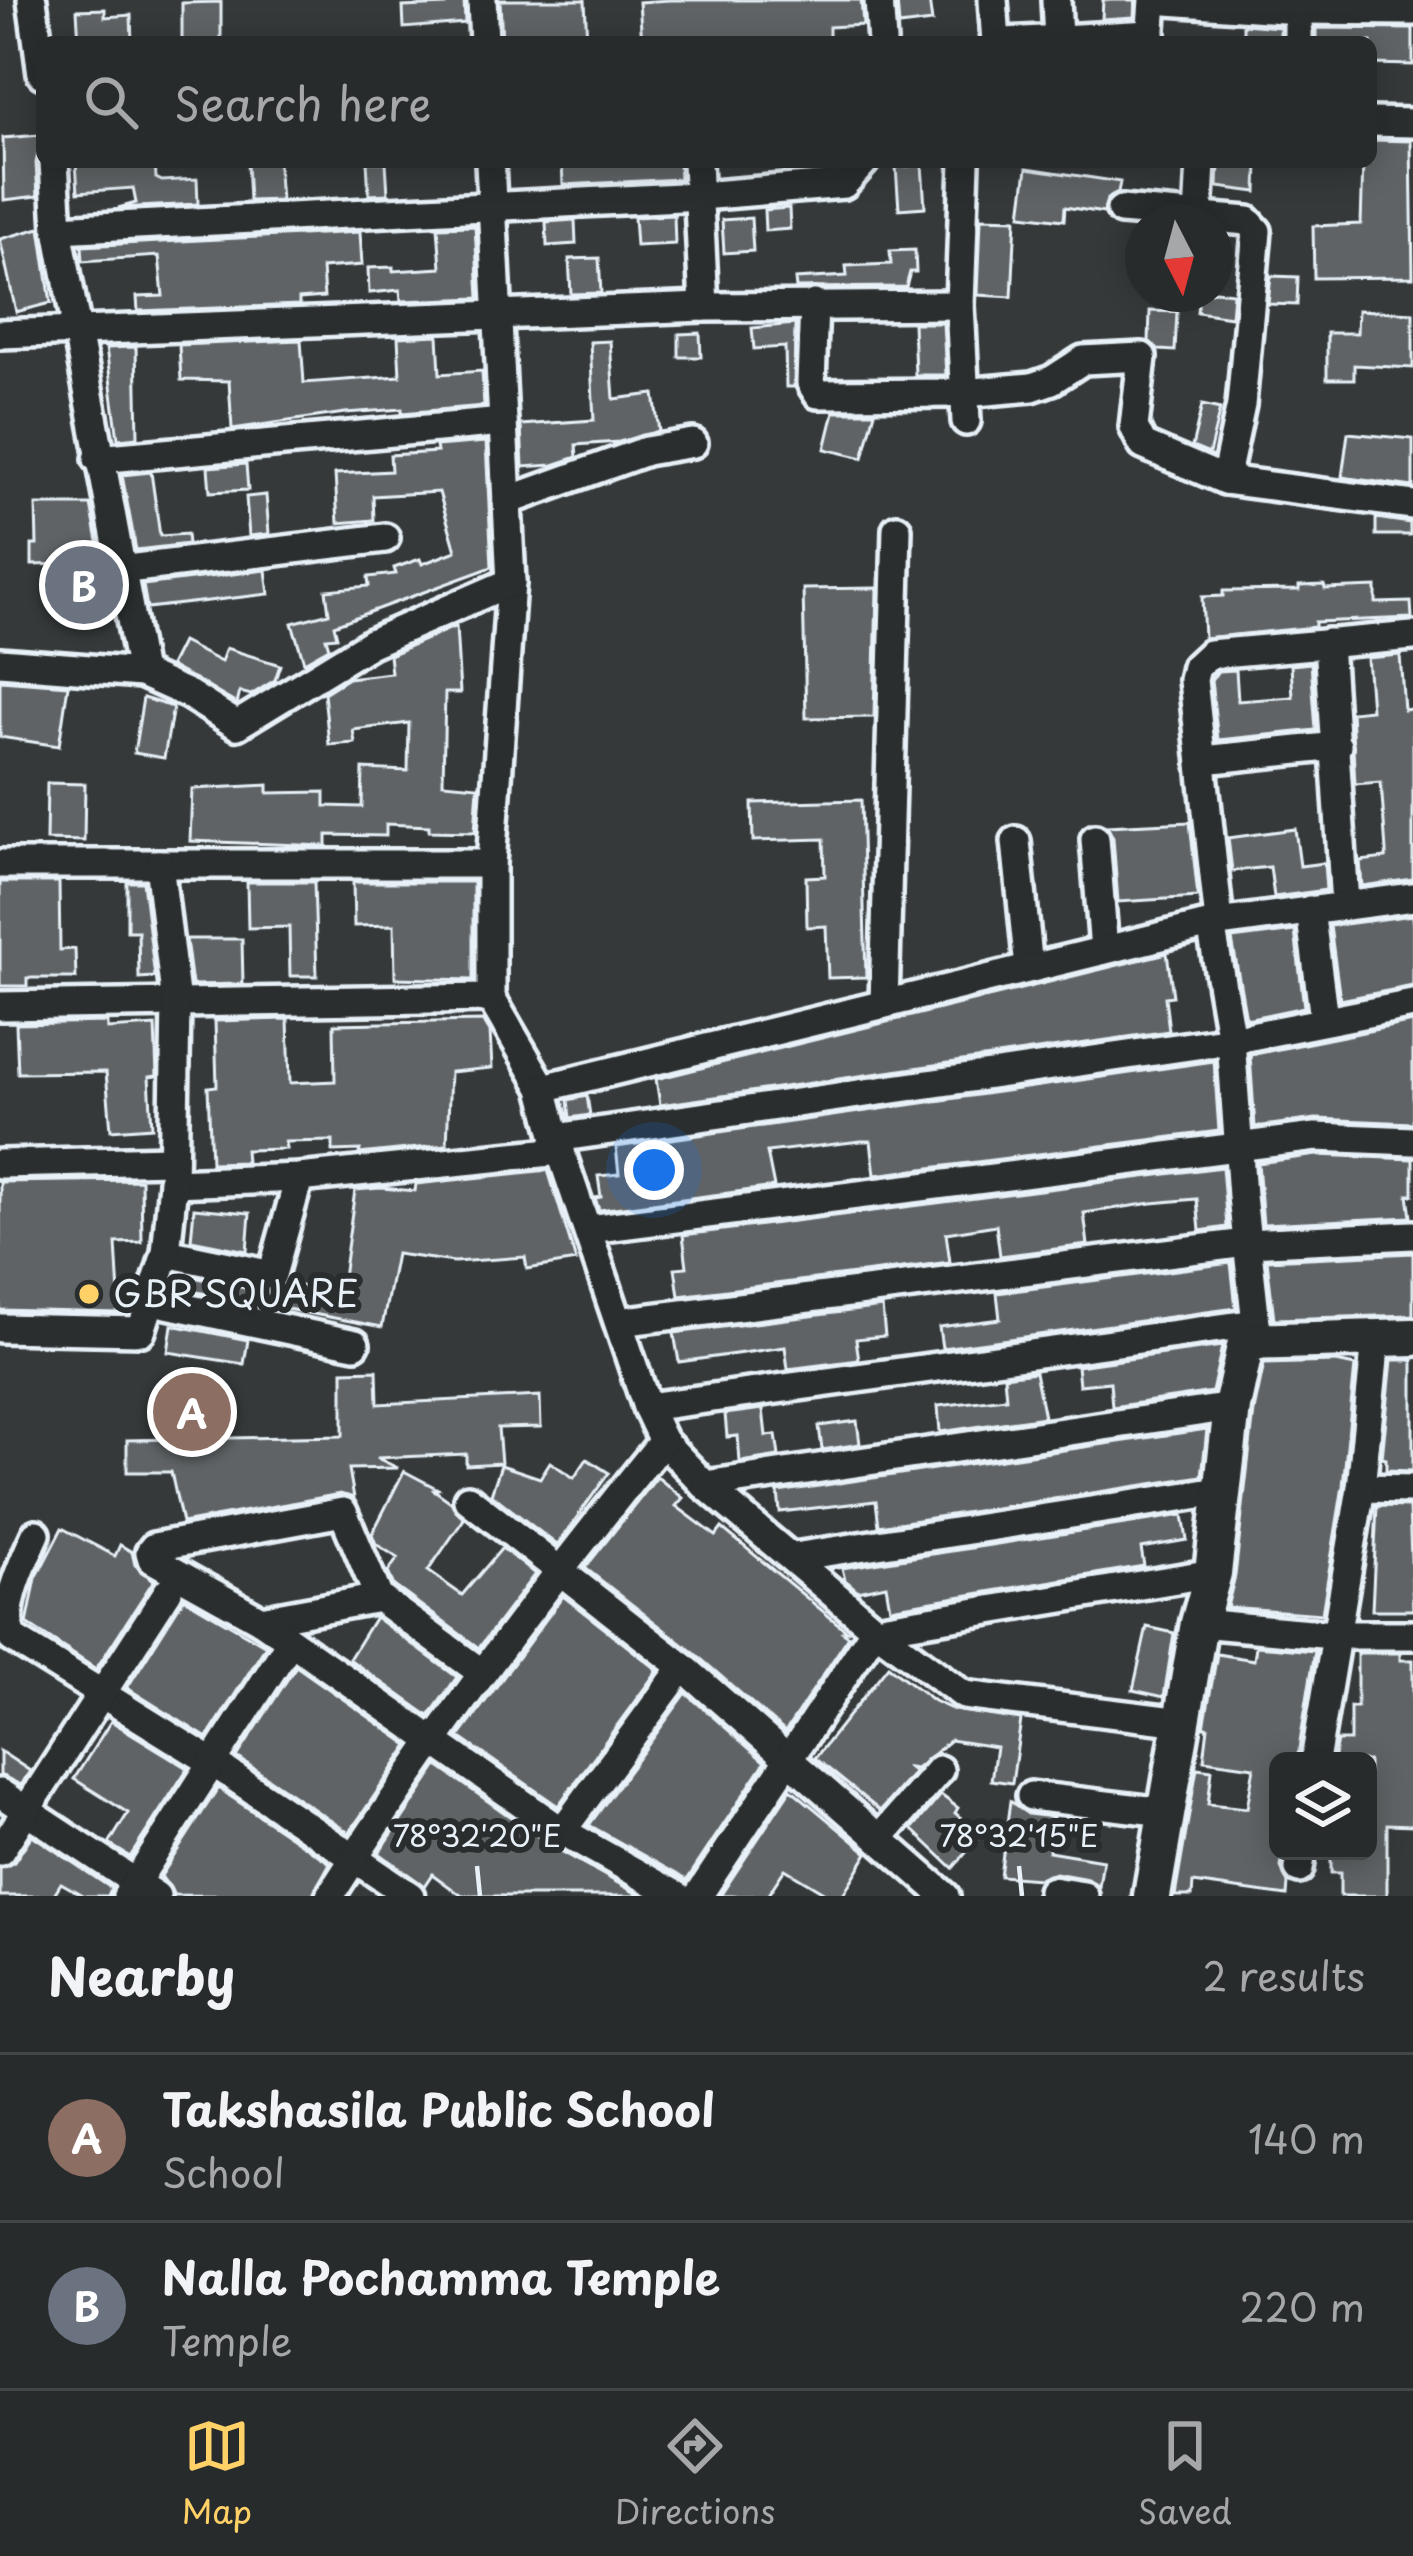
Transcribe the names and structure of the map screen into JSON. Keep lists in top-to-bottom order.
{
  "places": ["GBR SQUARE"],
  "north": "bottom",
  "page": {
    "search": "Search here",
    "pins": ["B", "A"],
    "heading": ["Nearby", "2 results"],
    "list": [
      {
        "mark": "A",
        "name": "Takshasila Public School",
        "note": "School",
        "value": "140 m"
      },
      {
        "mark": "B",
        "name": "Nalla Pochamma Temple",
        "note": "Temple",
        "value": "220 m"
      }
    ],
    "nav": ["Map", "Directions", "Saved"]
  },
  "coordinates": ["78°32'20\"E", "78°32'15\"E"]
}
